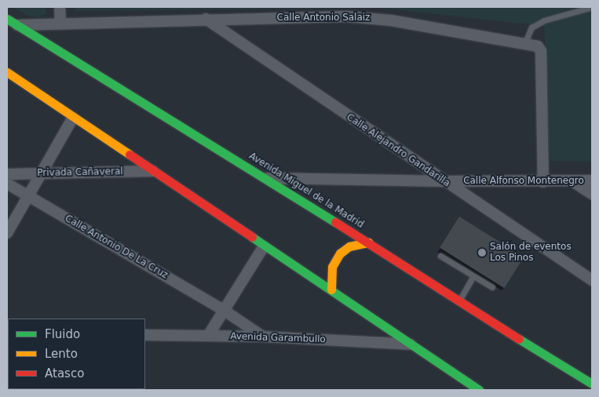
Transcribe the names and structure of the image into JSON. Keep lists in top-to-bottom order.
{
  "streets": {
    "main road": ["Avenida Miguel de la Madrid"],
    "street": [
      "Calle Antonio Salaiz",
      "Calle Alejandro Gandarilla",
      "Privada Cañaveral",
      "Calle Alfonso Montenegro",
      "Calle Antonio De La Cruz",
      "Avenida Garambullo"
    ]
  },
  "crossings": [
    ["Calle Antonio Salaiz", "Calle Alejandro Gandarilla"],
    ["Calle Antonio Salaiz", "Calle Alfonso Montenegro"],
    ["Calle Antonio Salaiz", "Avenida Miguel de la Madrid"],
    ["Calle Alejandro Gandarilla", "Calle Alfonso Montenegro"],
    ["Calle Alfonso Montenegro", "Avenida Miguel de la Madrid"],
    ["Calle Antonio De La Cruz", "Avenida Garambullo"]
  ],
  "places": ["Salón de eventos Los Pinos"],
  "legend": ["Fluido", "Lento", "Atasco"]
}
